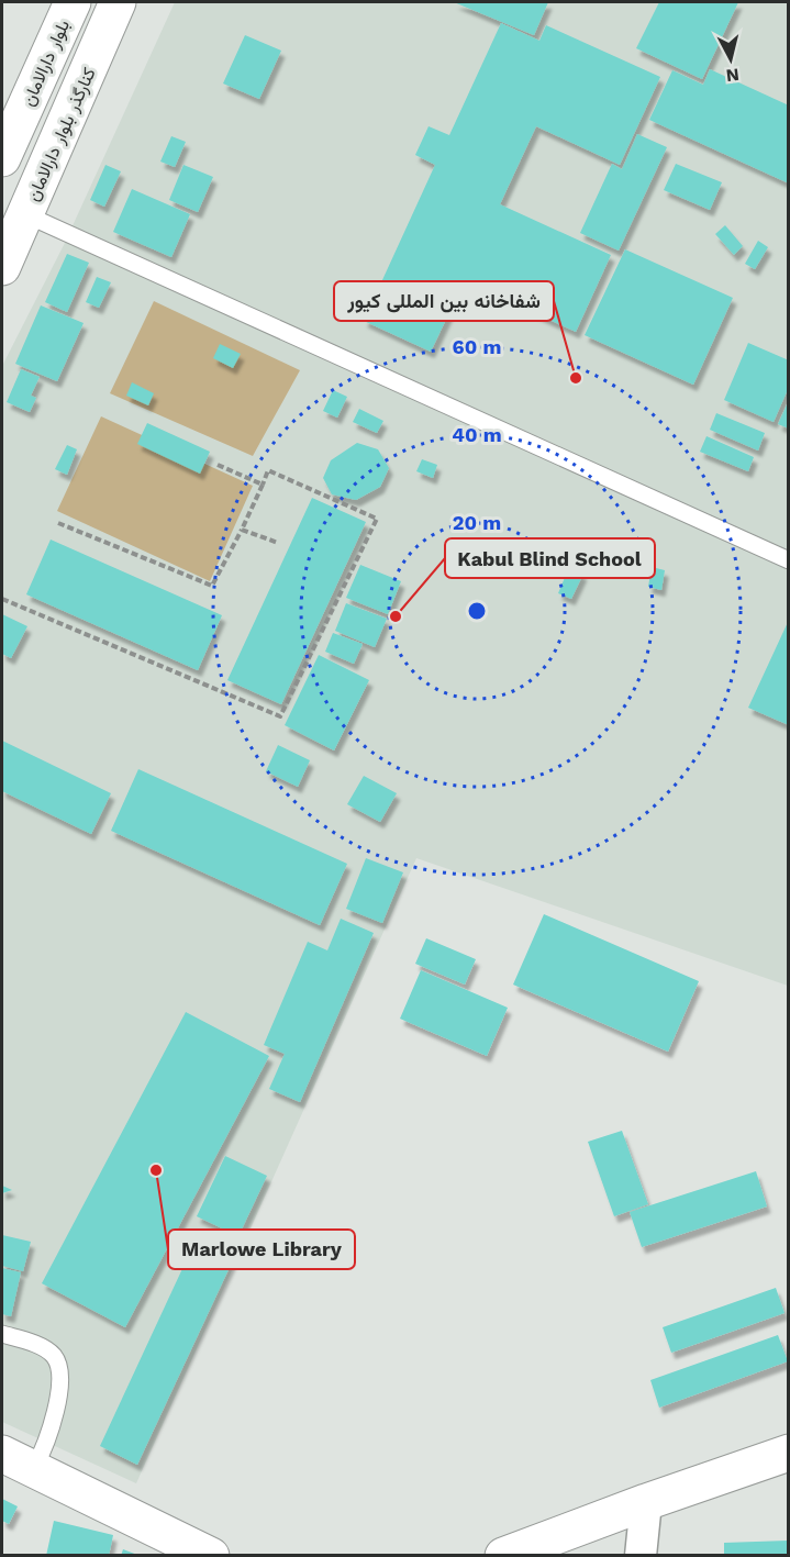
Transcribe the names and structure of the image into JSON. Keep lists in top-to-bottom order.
{
  "streets": {
    "street": ["بلوار دارالامان", "کنارگذر بلوار دارالامان"]
  },
  "places": ["شفاخانه بین المللی کیور", "Kabul Blind School", "Marlowe Library"],
  "north": "bottom",
  "rings": ["60 m", "40 m", "20 m"]
}
